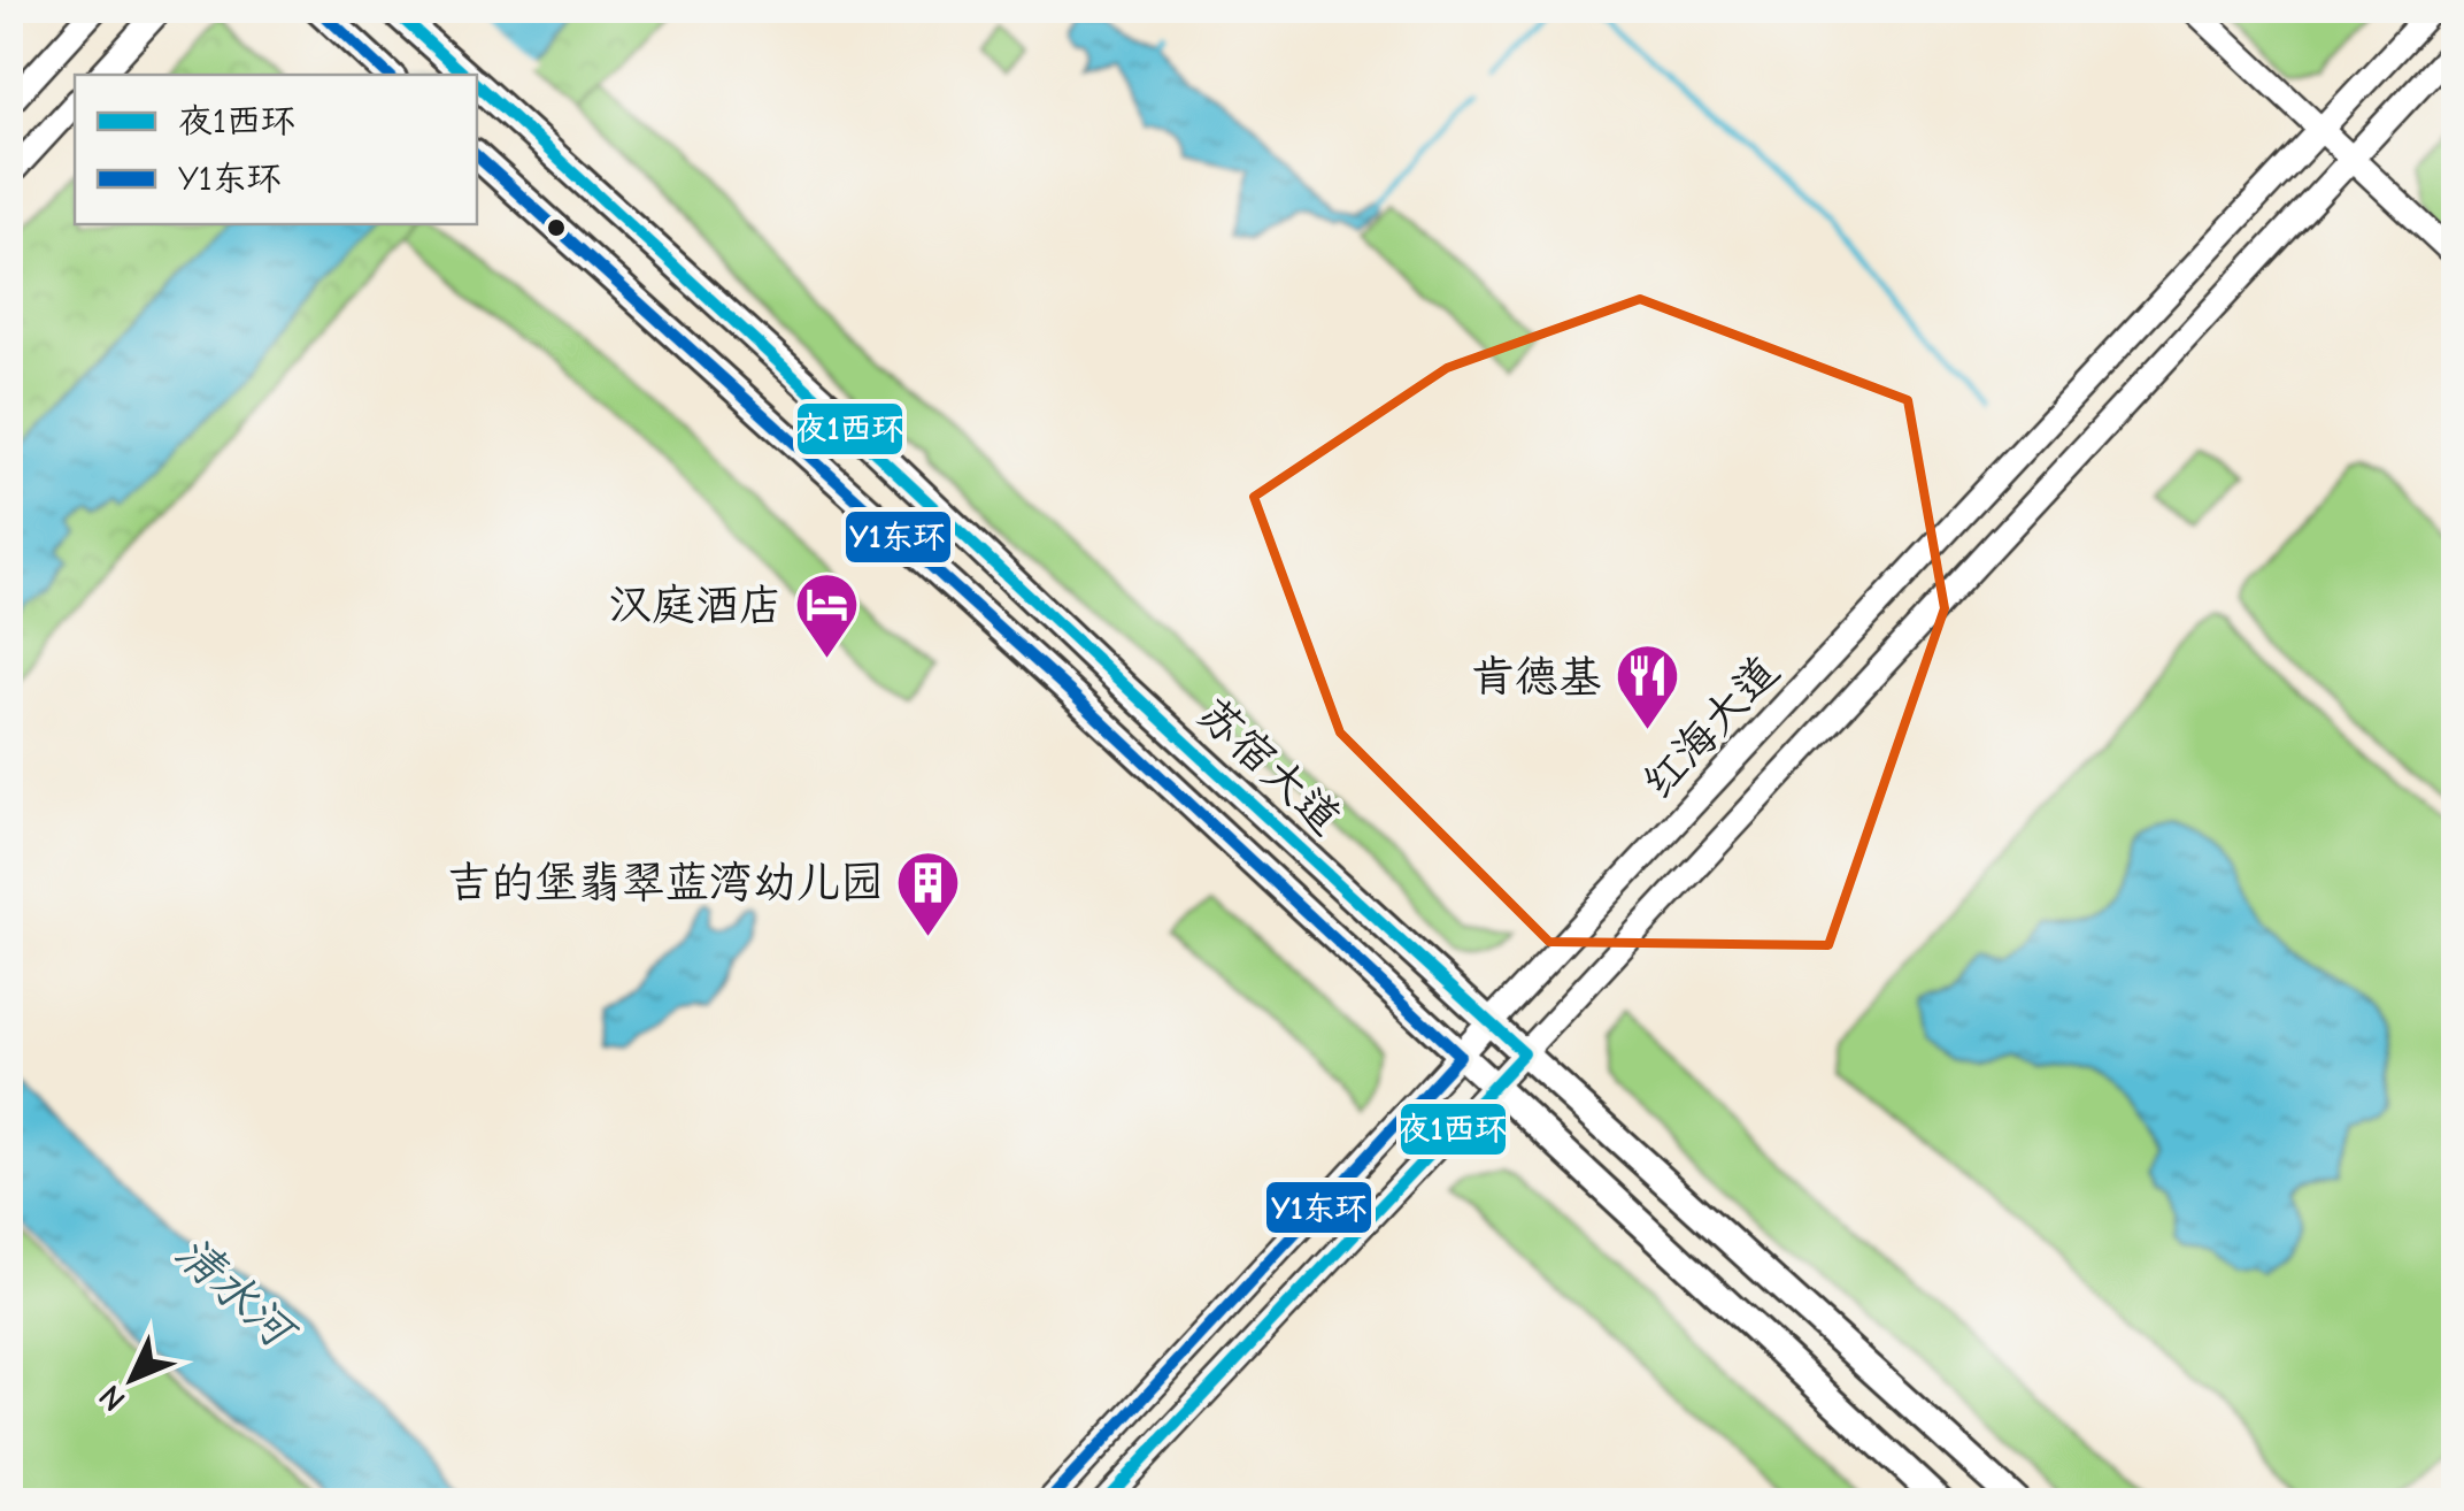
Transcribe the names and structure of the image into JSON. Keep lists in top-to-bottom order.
{
  "streets": {
    "main road": ["红海大道", "苏宿大道"]
  },
  "crossings": [
    ["红海大道", "苏宿大道"]
  ],
  "water": ["清水河"],
  "places": {
    "hotel": ["汉庭酒店"],
    "restaurant": ["肯德基"],
    "building": ["吉的堡翡翠蓝湾幼儿园"]
  },
  "lines": ["transit line 夜1西环", "transit line Y1东环"],
  "legend": ["夜1西环", "Y1东环"],
  "north": "bottom left"
}
